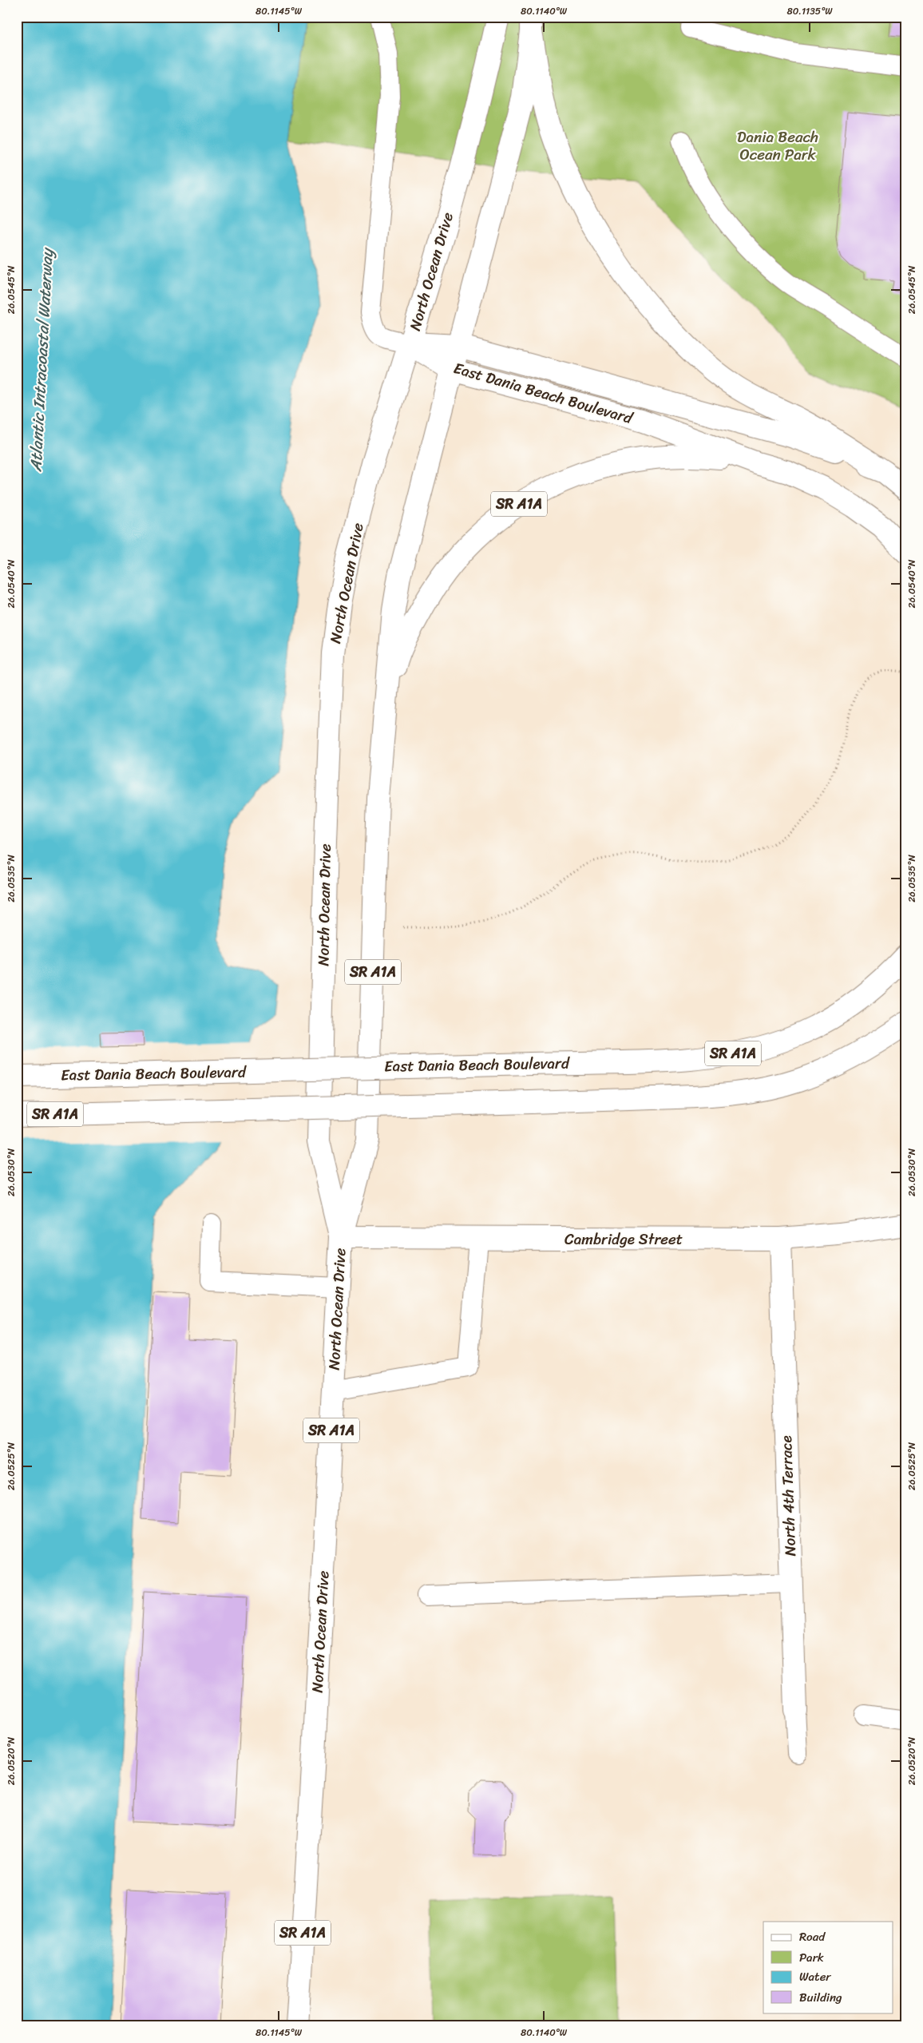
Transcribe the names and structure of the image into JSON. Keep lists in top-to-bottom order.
{
  "streets": {
    "main road": [
      "North Ocean Drive",
      "East Dania Beach Boulevard",
      "SR A1A",
      "Cambridge Street",
      "North 4th Terrace"
    ]
  },
  "crossings": [
    ["North Ocean Drive", "East Dania Beach Boulevard"],
    ["North Ocean Drive", "SR A1A"],
    ["North Ocean Drive", "Cambridge Street"],
    ["East Dania Beach Boulevard", "SR A1A"],
    ["Cambridge Street", "North 4th Terrace"]
  ],
  "water": ["Atlantic Intracoastal Waterway"],
  "parks": ["Dania Beach Ocean Park"],
  "legend": [
    "Road",
    "Park",
    "Water",
    "Building"
  ],
  "coordinates": [
    "80.1145°W",
    "80.1140°W",
    "80.1135°W",
    "26.0545°N",
    "26.0540°N",
    "26.0535°N",
    "26.0530°N",
    "26.0525°N",
    "26.0520°N"
  ]
}
